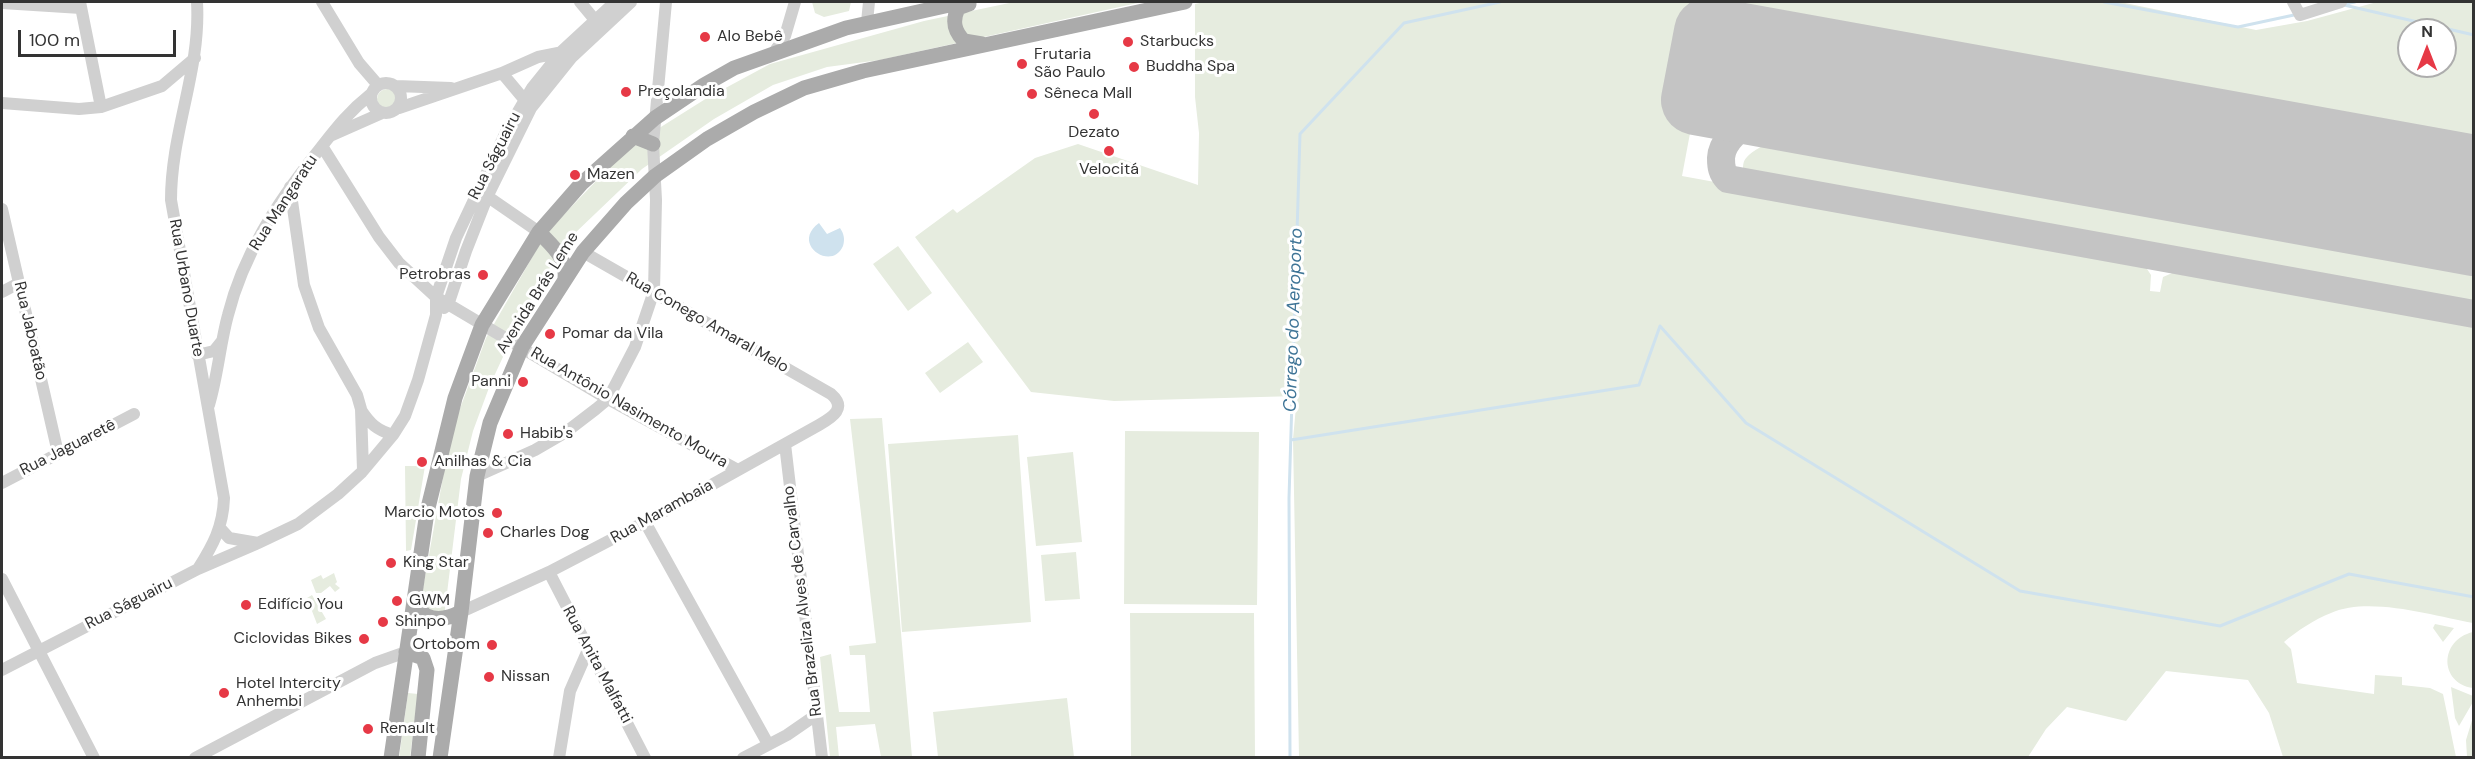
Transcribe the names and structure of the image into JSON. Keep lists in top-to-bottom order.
{
  "streets": {
    "main road": ["Avenida Brás Leme"],
    "street": [
      "Rua Ságuairu",
      "Rua Mangaratu",
      "Rua Urbano Duarte",
      "Rua Conego Amaral Melo",
      "Rua Jaboatão",
      "Rua Antônio Nasimento Moura",
      "Rua Jaguaretê",
      "Rua Marambaia",
      "Rua Brazeliza Alves de Carvalho",
      "Rua Anita Malfatti"
    ]
  },
  "crossings": [
    ["Rua Ságuairu", "Rua Urbano Duarte"],
    ["Rua Ságuairu", "Rua Antônio Nasimento Moura"],
    ["Rua Mangaratu", "Rua Urbano Duarte"],
    ["Rua Mangaratu", "Rua Antônio Nasimento Moura"],
    ["Avenida Brás Leme", "Rua Conego Amaral Melo"],
    ["Avenida Brás Leme", "Rua Antônio Nasimento Moura"],
    ["Avenida Brás Leme", "Rua Marambaia"],
    ["Rua Conego Amaral Melo", "Rua Marambaia"],
    ["Rua Jaboatão", "Rua Jaguaretê"],
    ["Rua Antônio Nasimento Moura", "Rua Marambaia"],
    ["Rua Marambaia", "Rua Brazeliza Alves de Carvalho"],
    ["Rua Marambaia", "Rua Anita Malfatti"]
  ],
  "water": ["Córrego do Aeroporto"],
  "places": [
    "Alo Bebê",
    "Starbucks",
    "Frutaria São Paulo",
    "Buddha Spa",
    "Preçolandia",
    "Sêneca Mall",
    "Dezato",
    "Velocitá",
    "Mazen",
    "Petrobras",
    "Pomar da Vila",
    "Panni",
    "Habib's",
    "Anilhas & Cia",
    "Marcio Motos",
    "Charles Dog",
    "King Star",
    "GWM",
    "Edifício You",
    "Shinpo",
    "Ciclovidas Bikes",
    "Ortobom",
    "Nissan",
    "Hotel Intercity Anhembi",
    "Renault"
  ],
  "scale_bar": "100 m",
  "north": "top"
}
